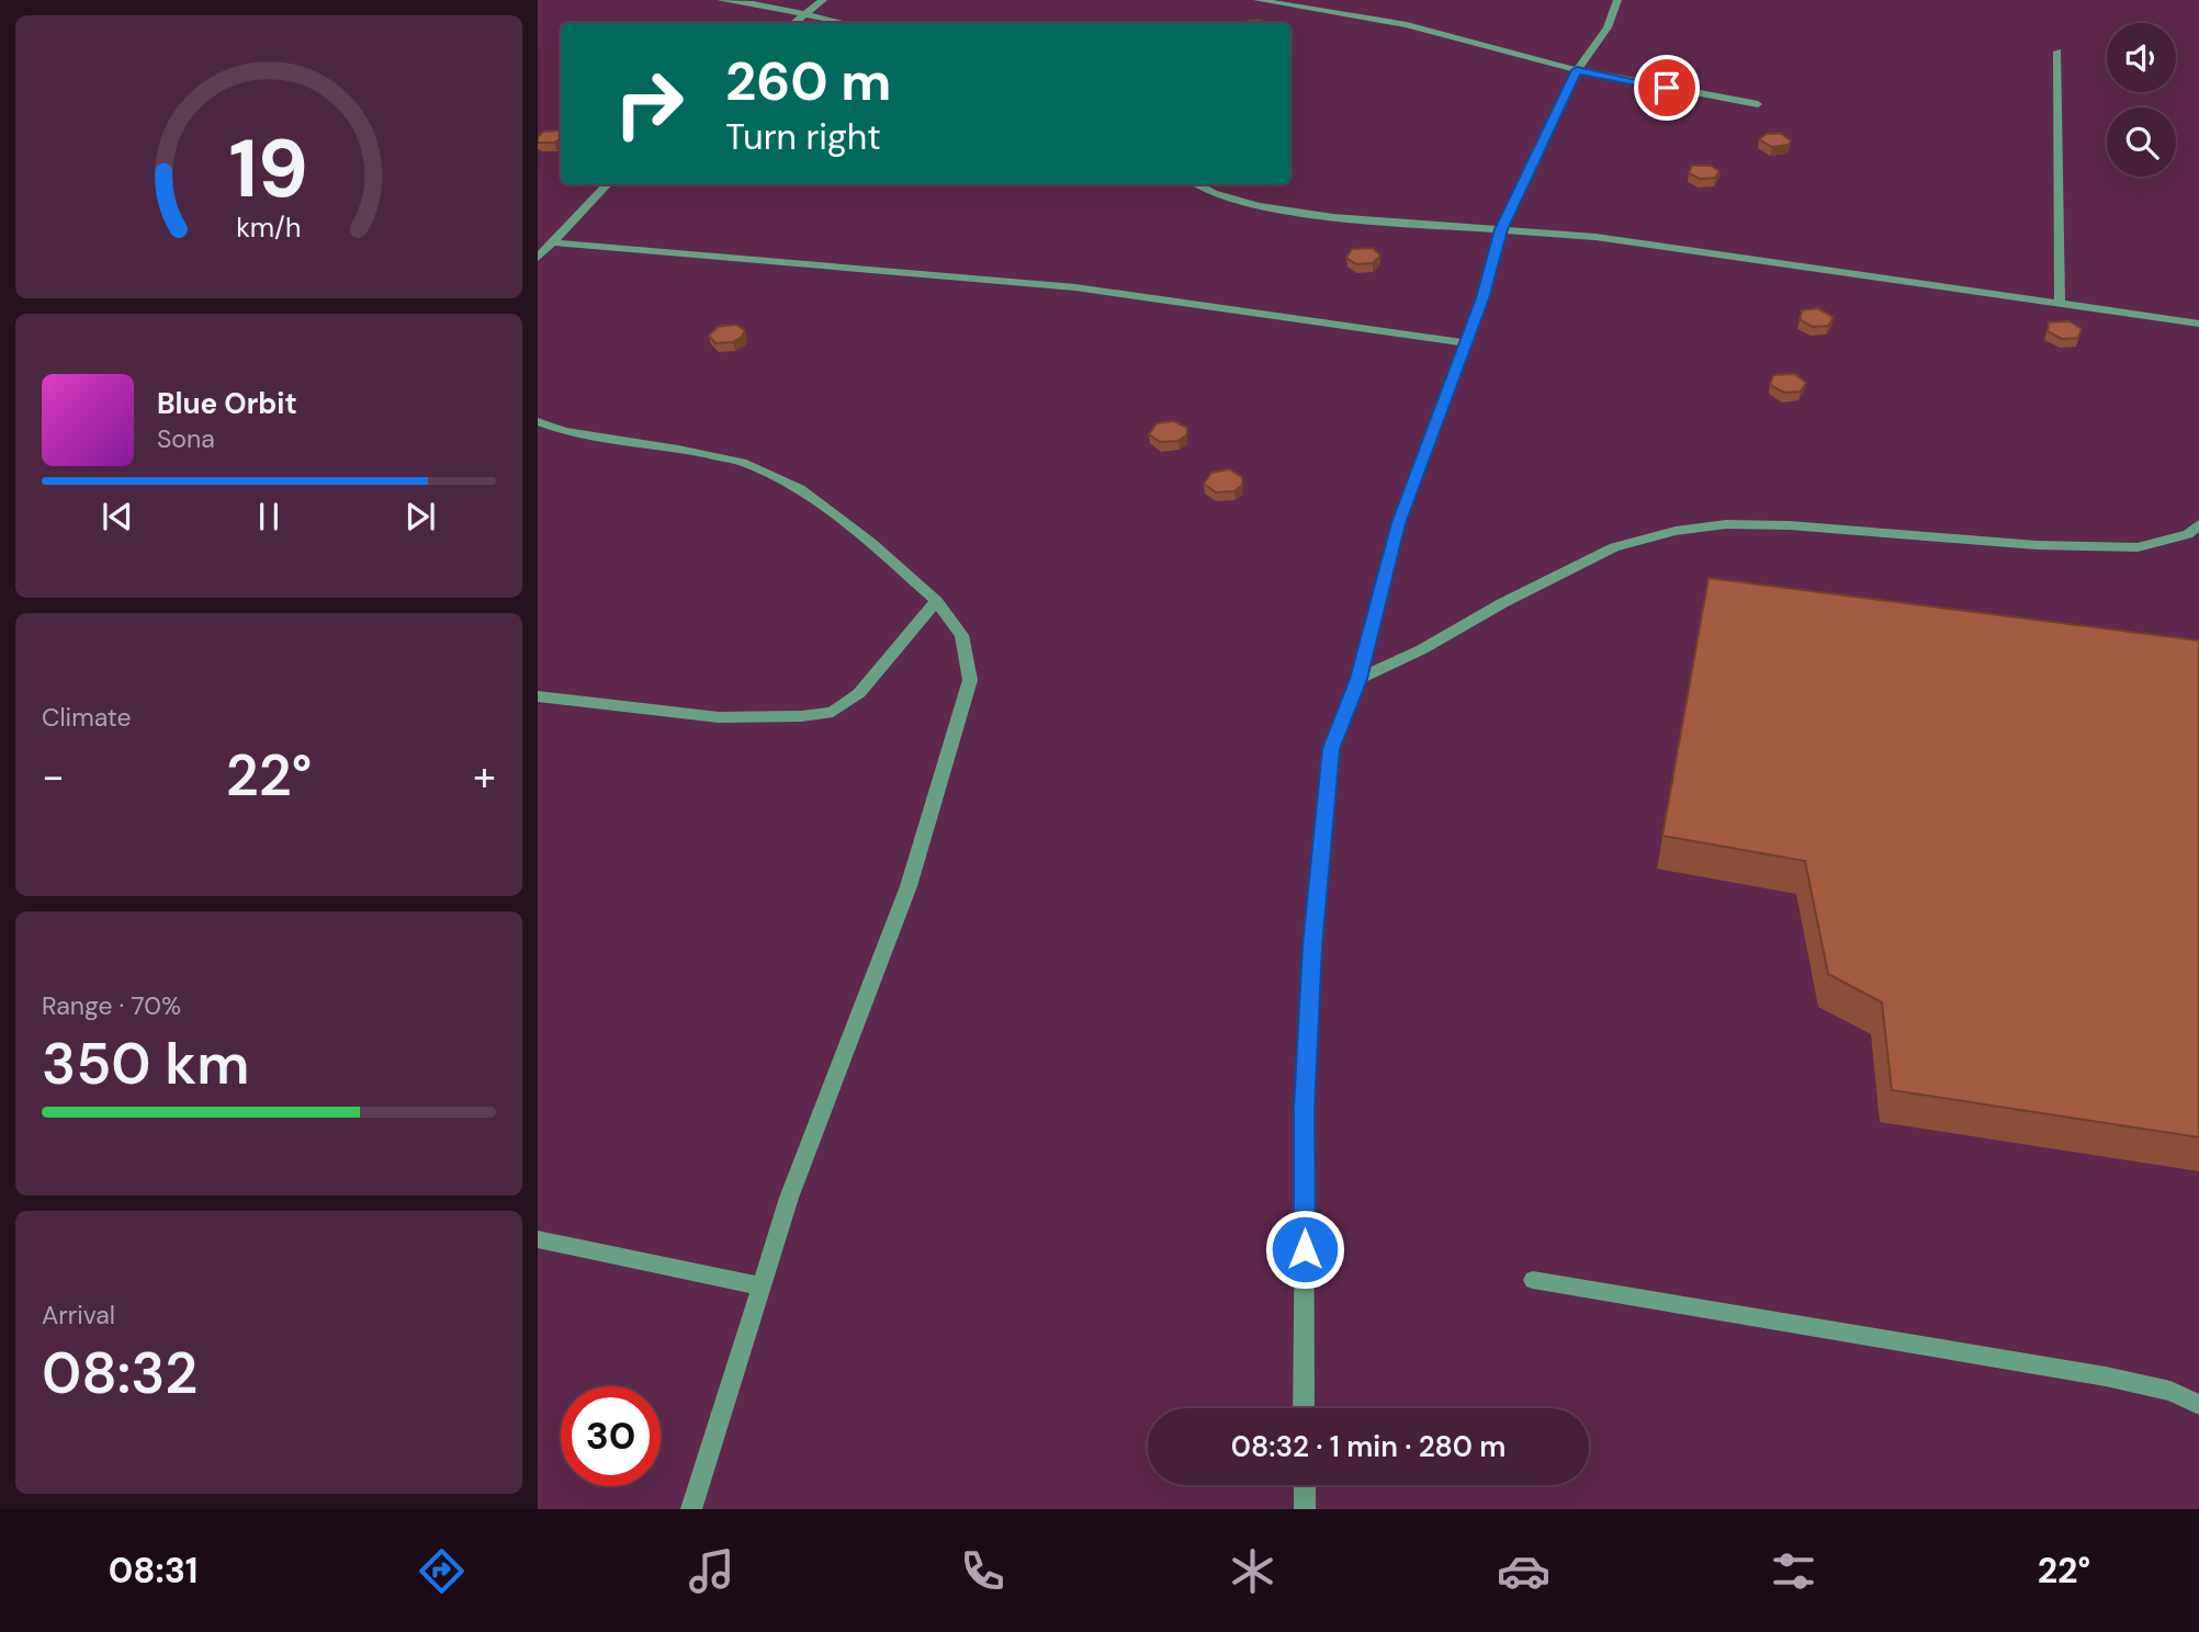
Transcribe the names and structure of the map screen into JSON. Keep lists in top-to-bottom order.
{
  "page": {
    "turn": ["260 m", "Turn right"],
    "song": ["Blue Orbit", "Sona"],
    "tile": [
      "Climate",
      ["Range · 70%", "350 km"],
      ["Arrival", "08:32"]
    ],
    "heat": ["−", "22°", "+"],
    "limit": "30",
    "trip": "08:32 · 1 min · 280 m",
    "tabs": ["08:31", "22°"],
    "gauge": ["19", "km/h"]
  }
}
